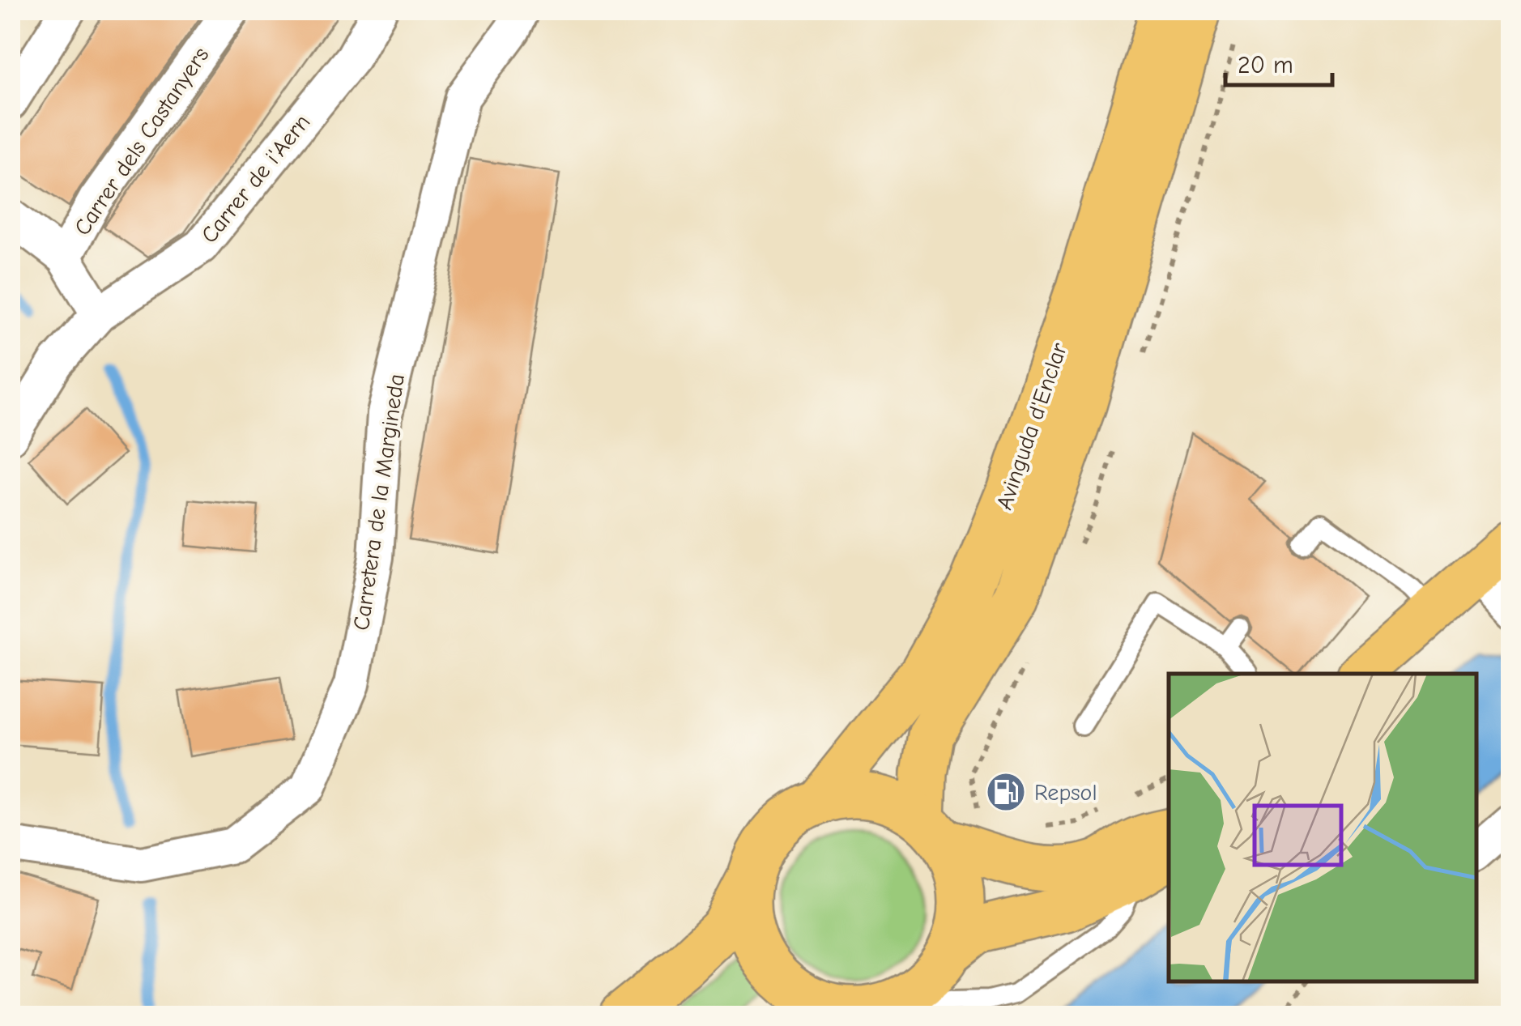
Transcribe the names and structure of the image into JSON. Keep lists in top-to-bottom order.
{
  "streets": {
    "main road": ["Avinguda d'Enclar"],
    "street": ["Carrer dels Castanyers", "Carrer de i'Aern", "Carretera de la Margineda"]
  },
  "crossings": [
    ["Carrer dels Castanyers", "Carrer de i'Aern"]
  ],
  "places": {
    "fuel station": ["Repsol"]
  },
  "scale_bar": "20 m"
}
